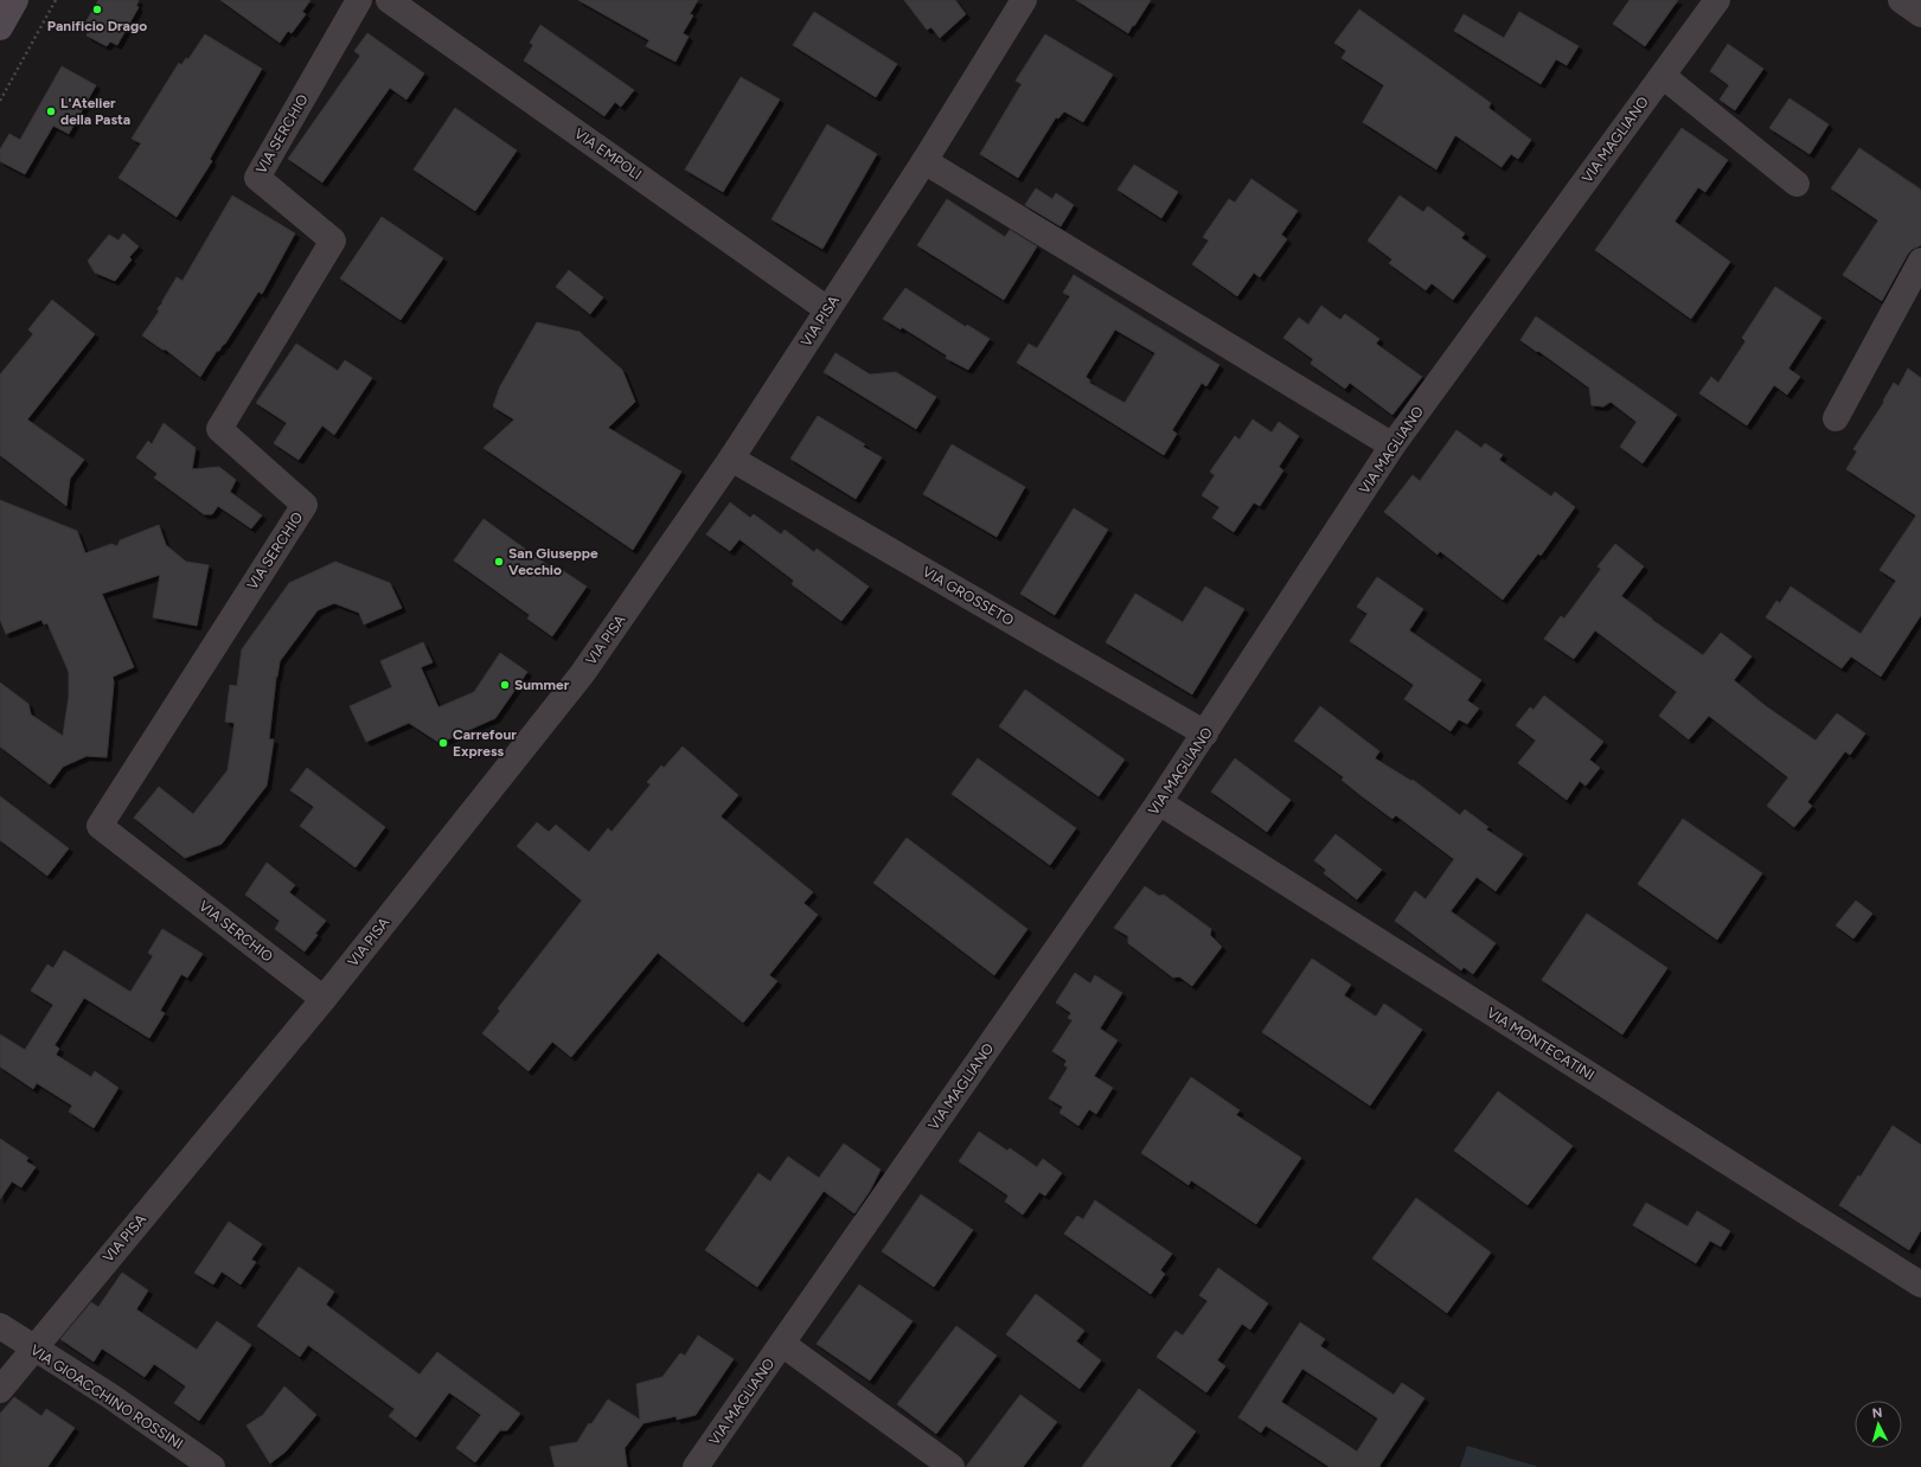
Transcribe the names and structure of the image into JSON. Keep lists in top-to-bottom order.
{
  "streets": {
    "street": [
      "VIA SERCHIO",
      "VIA MAGLIANO",
      "VIA EMPOLI",
      "VIA PISA",
      "VIA GROSSETO",
      "VIA MONTECATINI",
      "VIA GIOACCHINO ROSSINI"
    ]
  },
  "crossings": [
    ["VIA SERCHIO", "VIA PISA"],
    ["VIA MAGLIANO", "VIA GROSSETO"],
    ["VIA MAGLIANO", "VIA MONTECATINI"],
    ["VIA EMPOLI", "VIA PISA"],
    ["VIA PISA", "VIA GROSSETO"],
    ["VIA PISA", "VIA GIOACCHINO ROSSINI"]
  ],
  "places": [
    "Panificio Drago",
    "L'Atelier della Pasta",
    "San Giuseppe Vecchio",
    "Summer",
    "Carrefour Express"
  ],
  "north": "top"
}
